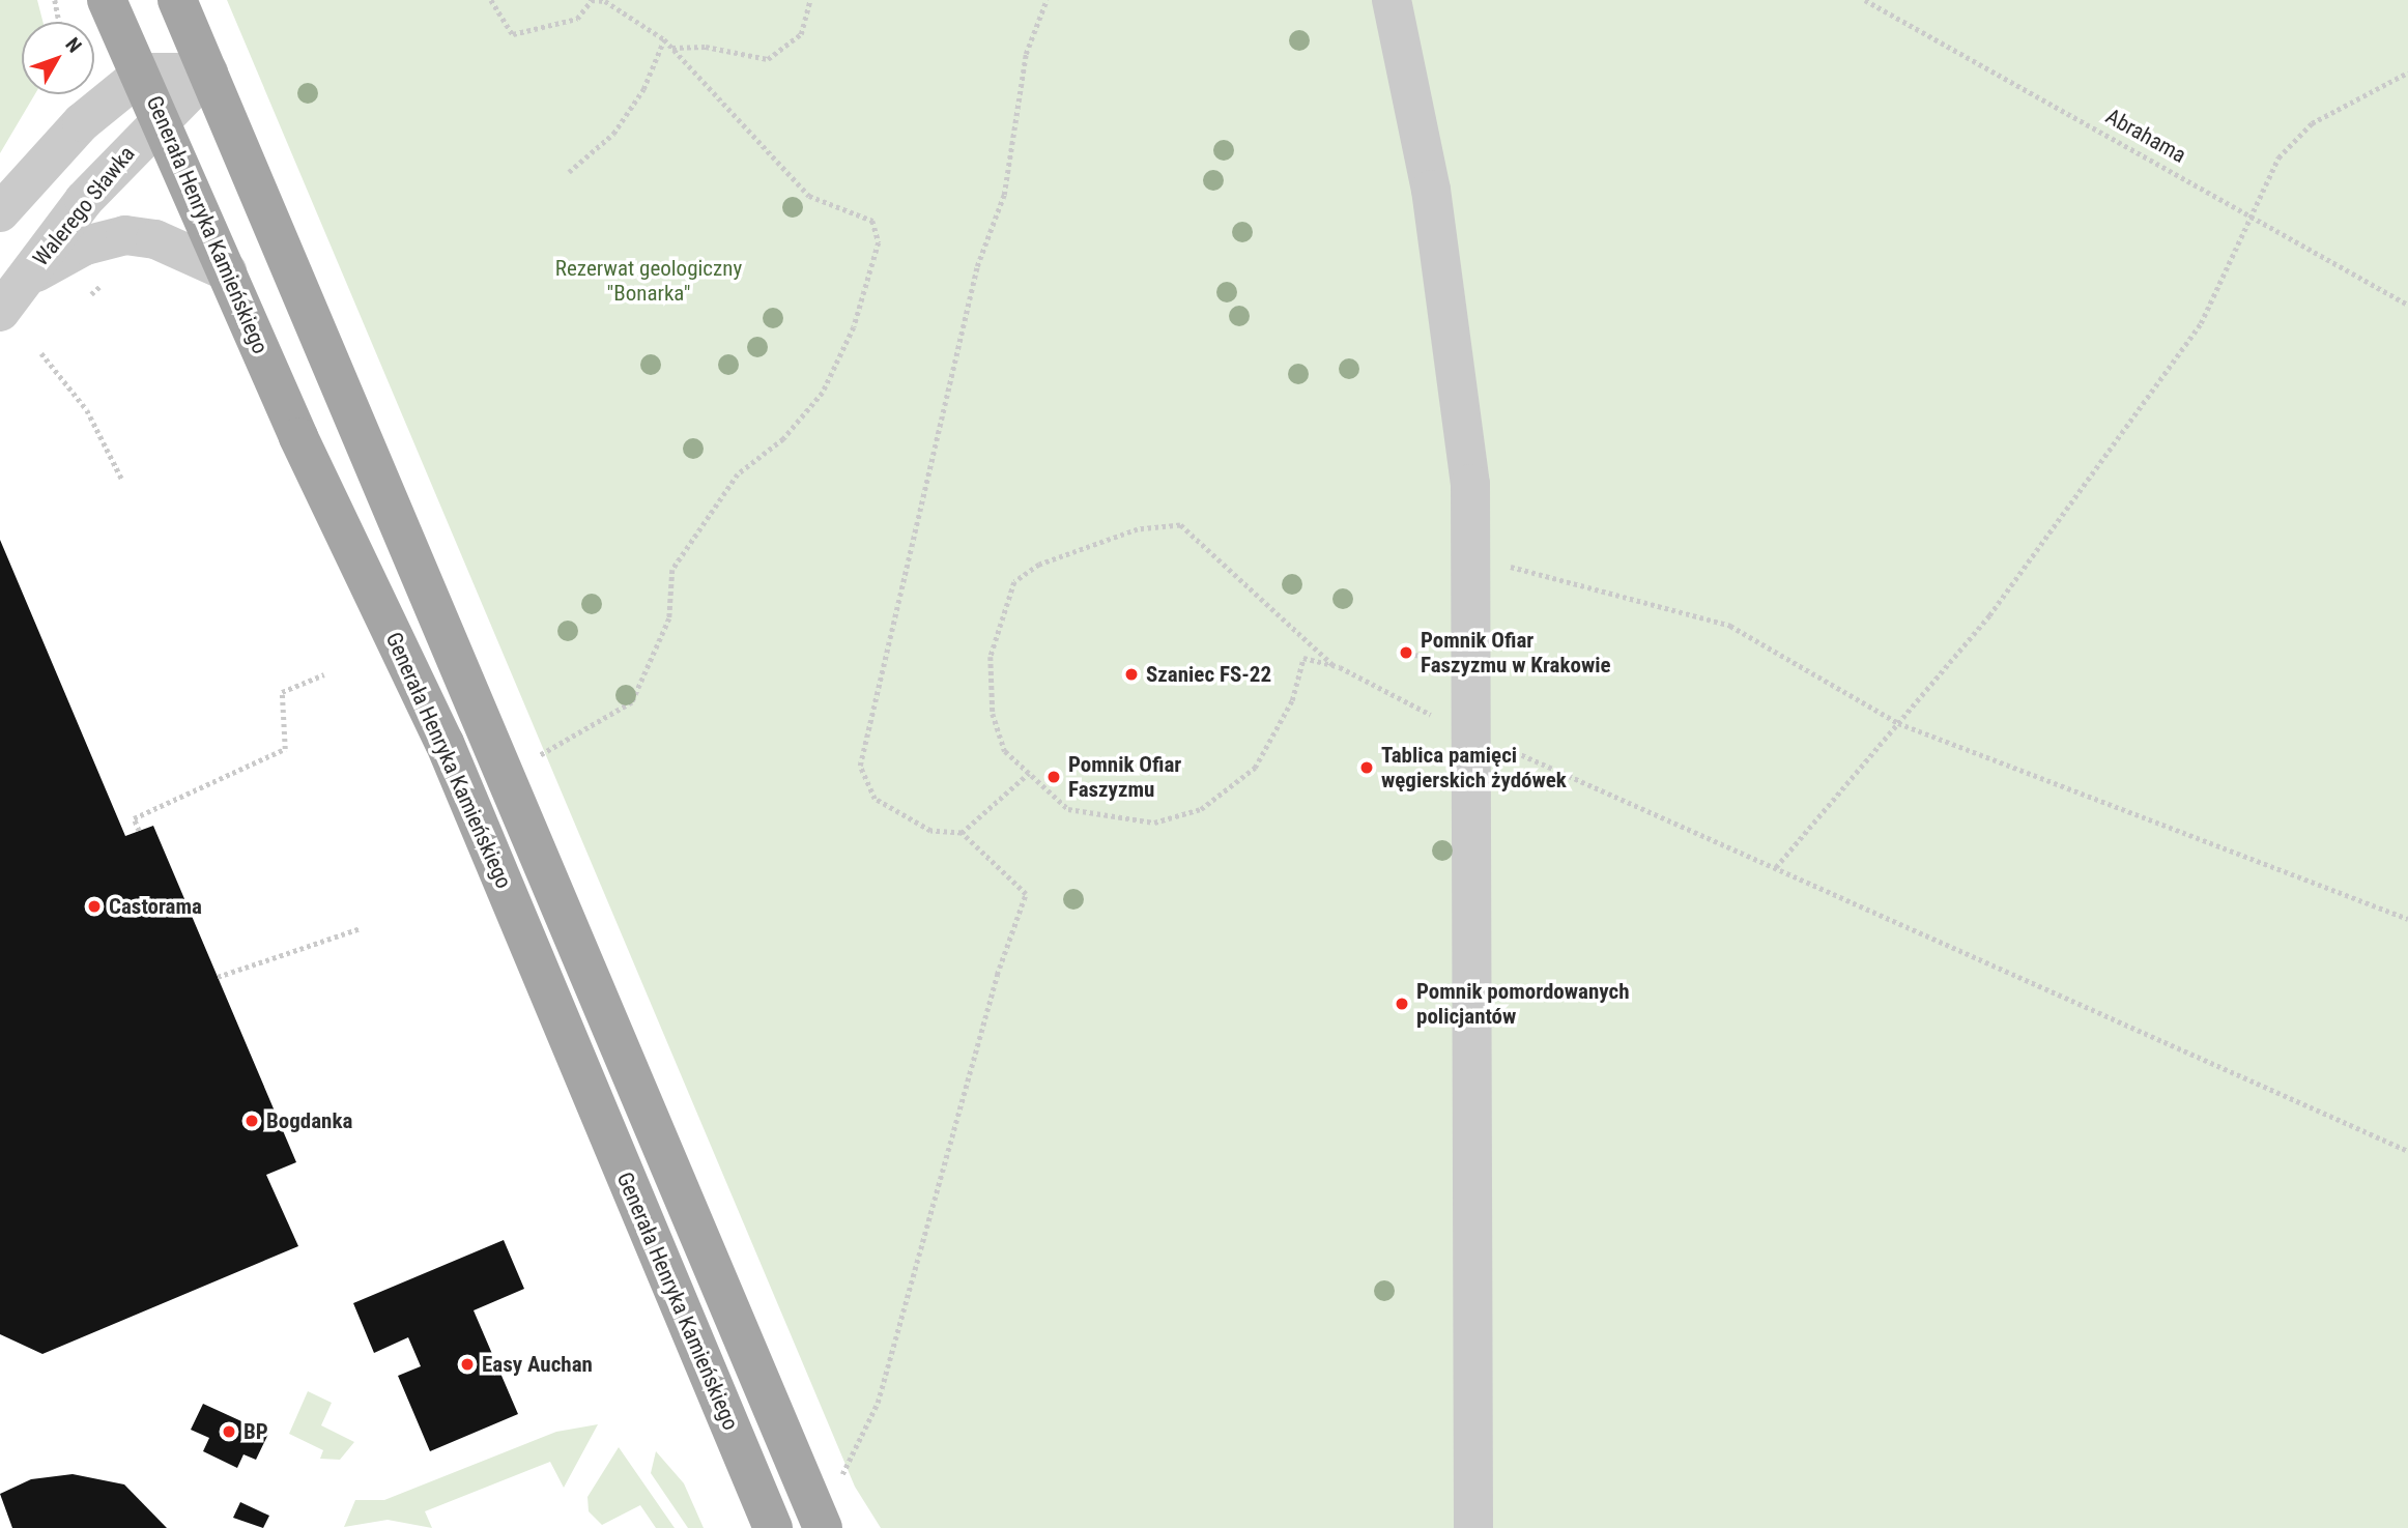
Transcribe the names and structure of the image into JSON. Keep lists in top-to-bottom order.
{
  "streets": {
    "main road": ["Generała Henryka Kamieńskiego"],
    "street": ["Walerego Sławka"],
    "path": ["Abrahama"]
  },
  "crossings": [
    ["Walerego Sławka", "Generała Henryka Kamieńskiego"]
  ],
  "parks": ["Rezerwat geologiczny \"Bonarka\""],
  "places": [
    "Pomnik Ofiar Faszyzmu w Krakowie",
    "Szaniec FS-22",
    "Tablica pamięci węgierskich żydówek",
    "Pomnik Ofiar Faszyzmu",
    "Castorama",
    "Pomnik pomordowanych policjantów",
    "Bogdanka",
    "Easy Auchan",
    "BP"
  ],
  "north": "top right"
}
